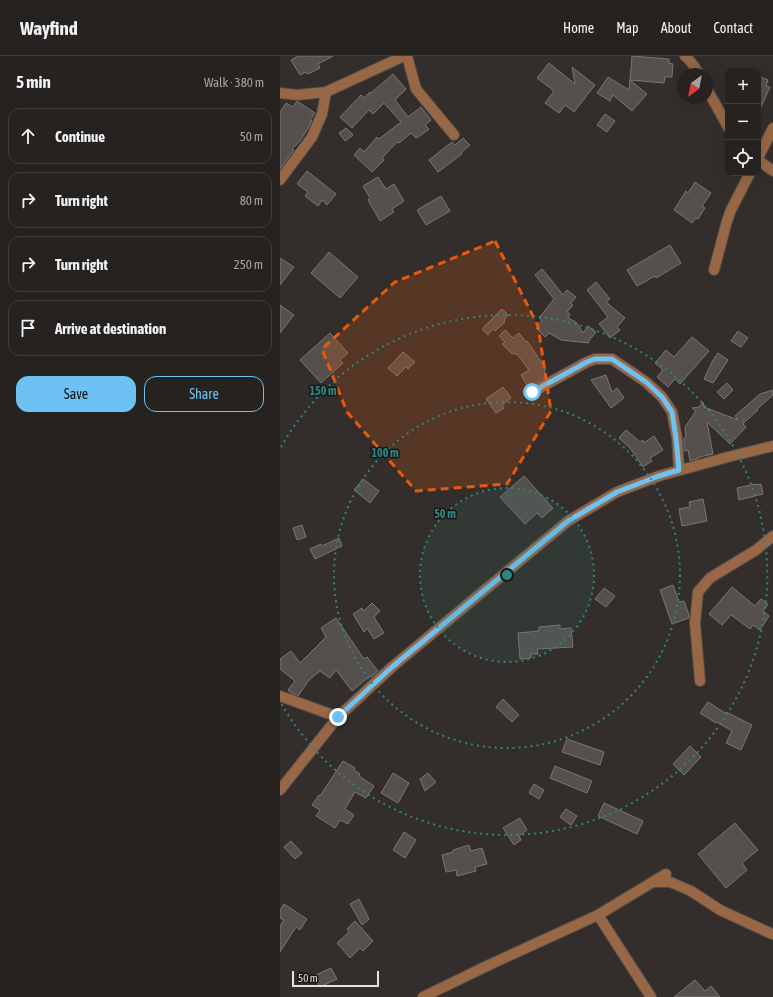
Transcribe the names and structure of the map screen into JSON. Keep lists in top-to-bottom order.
{
  "scale_bar": "50 m",
  "north": "bottom left",
  "page": {
    "header": "Wayfind",
    "nav": [
      "Home",
      "Map",
      "About",
      "Contact"
    ],
    "heading": ["5 min", "Walk · 380 m"],
    "map_buttons": ["+", "−"],
    "list": [
      ["Continue", "50 m"],
      ["Turn right", "80 m"],
      ["Turn right", "250 m"],
      "Arrive at destination"
    ],
    "buttons": ["Save", "Share"],
    "scale": "50 m"
  },
  "rings": ["150 m", "100 m", "50 m"]
}
